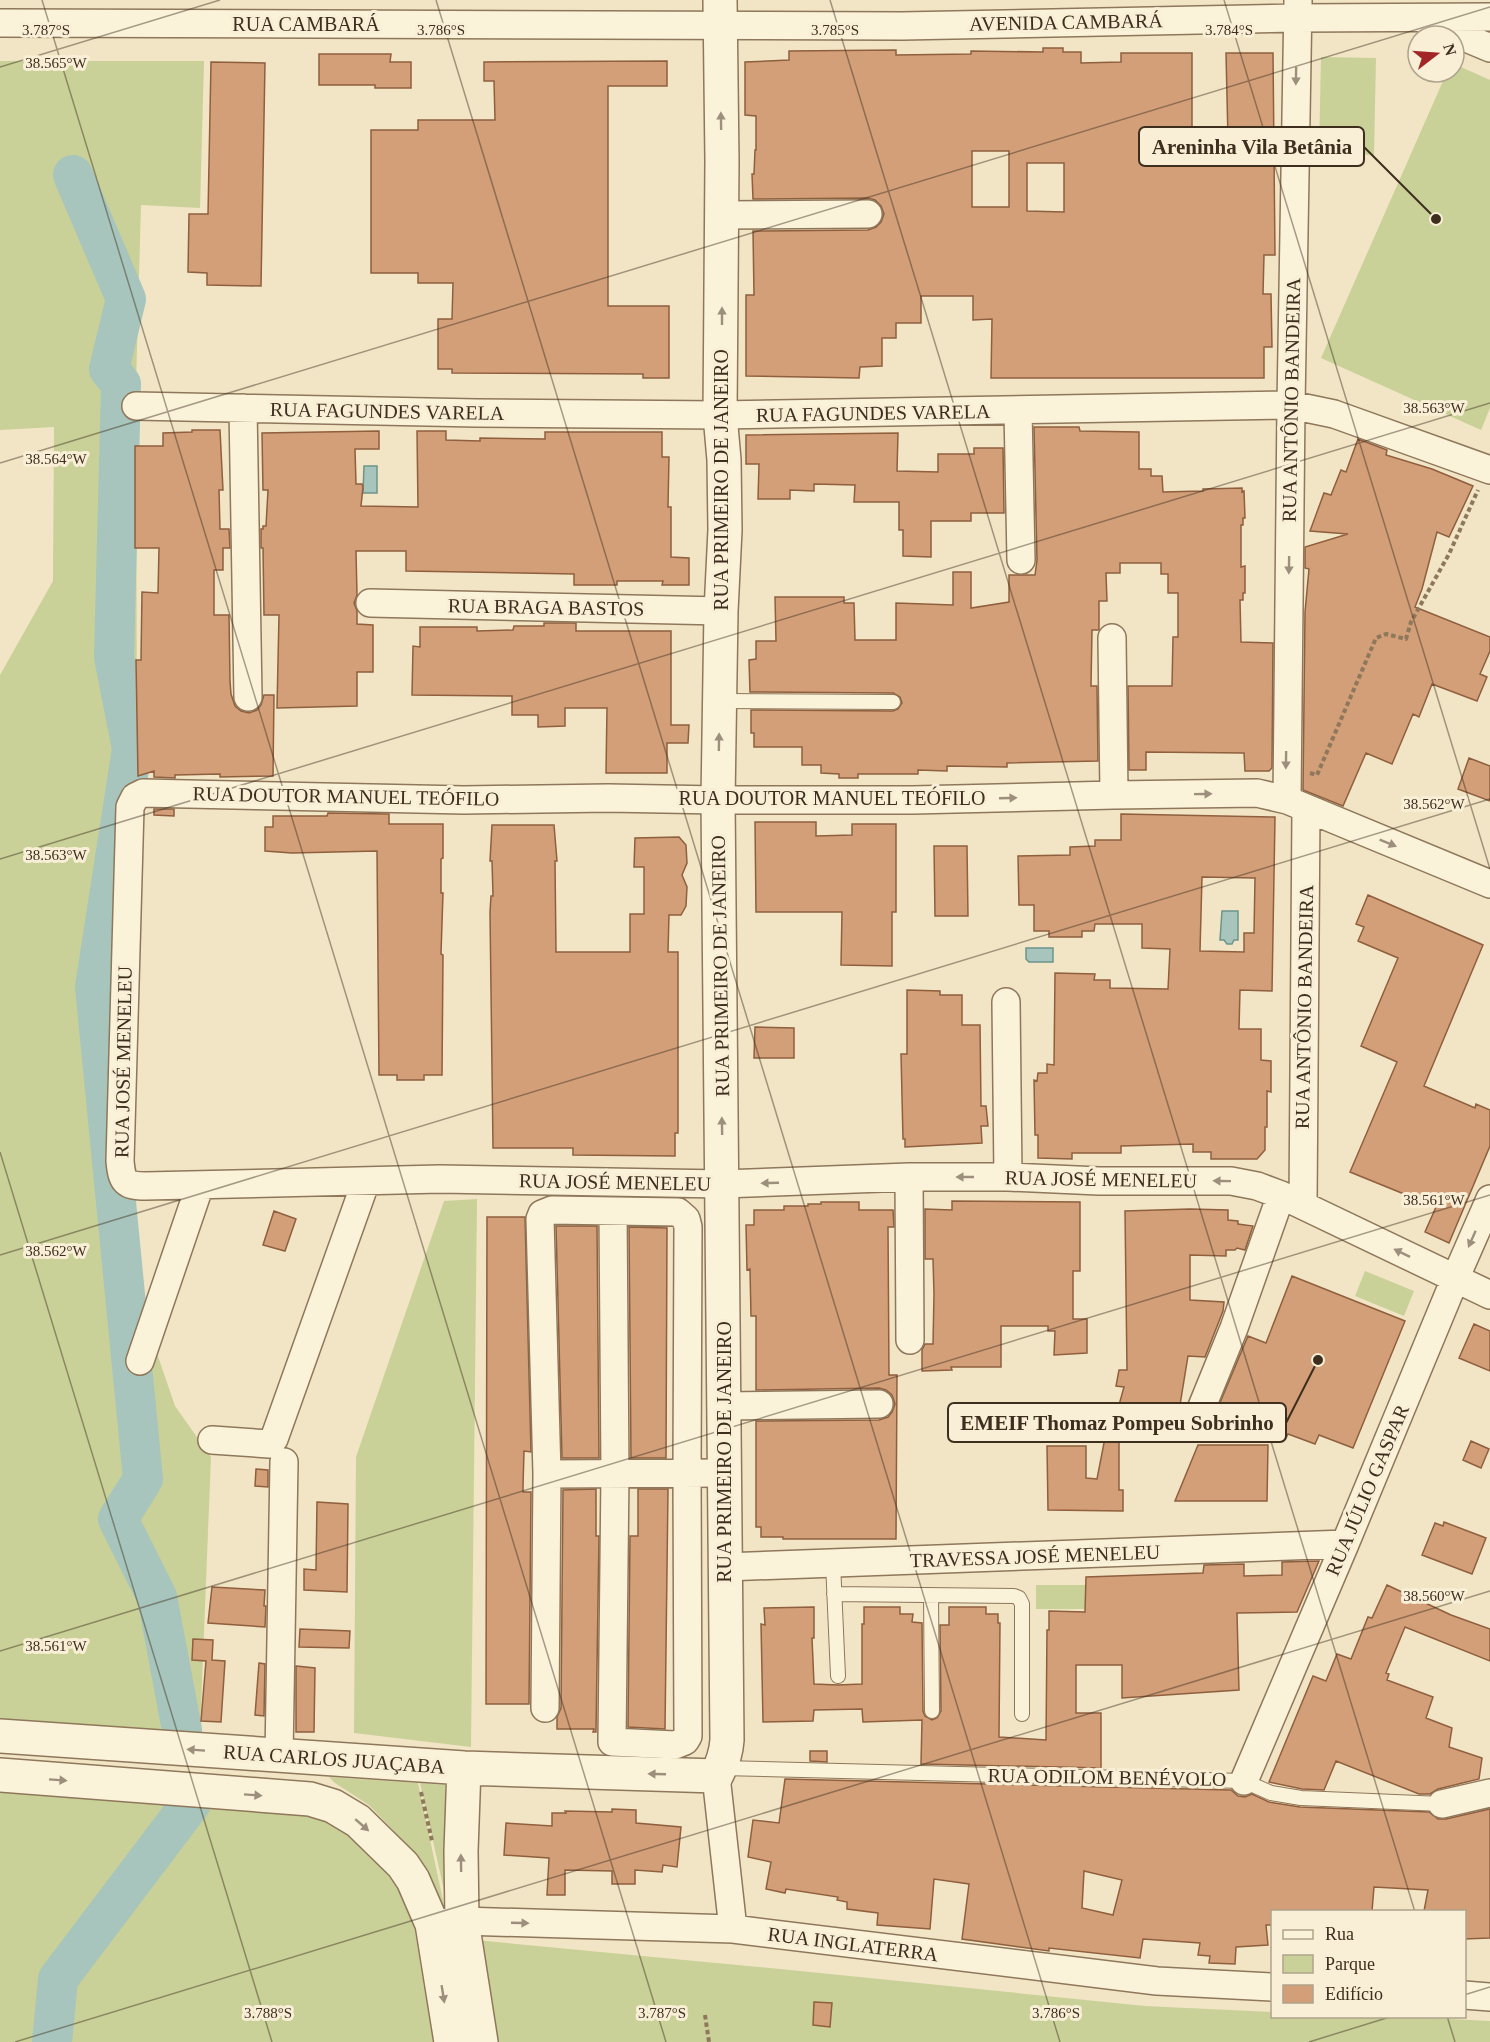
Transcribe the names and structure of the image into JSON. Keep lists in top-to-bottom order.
{
  "streets": {
    "street": [
      "AVENIDA CAMBARÁ",
      "RUA CAMBARÁ",
      "RUA ANTÔNIO BANDEIRA",
      "RUA FAGUNDES VARELA",
      "RUA PRIMEIRO DE JANEIRO",
      "RUA BRAGA BASTOS",
      "RUA DOUTOR MANUEL TEÓFILO",
      "RUA JOSÉ MENELEU",
      "RUA JÚLIO GASPAR",
      "TRAVESSA JOSÉ MENELEU",
      "RUA CARLOS JUAÇABA",
      "RUA ODILOM BENÉVOLO",
      "RUA INGLATERRA"
    ]
  },
  "crossings": [
    ["AVENIDA CAMBARÁ", "RUA CAMBARÁ"],
    ["AVENIDA CAMBARÁ", "RUA ANTÔNIO BANDEIRA"],
    ["AVENIDA CAMBARÁ", "RUA PRIMEIRO DE JANEIRO"],
    ["RUA CAMBARÁ", "RUA PRIMEIRO DE JANEIRO"],
    ["RUA ANTÔNIO BANDEIRA", "RUA FAGUNDES VARELA"],
    ["RUA ANTÔNIO BANDEIRA", "RUA DOUTOR MANUEL TEÓFILO"],
    ["RUA ANTÔNIO BANDEIRA", "RUA JOSÉ MENELEU"],
    ["RUA FAGUNDES VARELA", "RUA PRIMEIRO DE JANEIRO"],
    ["RUA PRIMEIRO DE JANEIRO", "RUA BRAGA BASTOS"],
    ["RUA PRIMEIRO DE JANEIRO", "RUA DOUTOR MANUEL TEÓFILO"],
    ["RUA PRIMEIRO DE JANEIRO", "RUA JOSÉ MENELEU"],
    ["RUA PRIMEIRO DE JANEIRO", "TRAVESSA JOSÉ MENELEU"],
    ["RUA PRIMEIRO DE JANEIRO", "RUA ODILOM BENÉVOLO"],
    ["RUA PRIMEIRO DE JANEIRO", "RUA INGLATERRA"],
    ["RUA DOUTOR MANUEL TEÓFILO", "RUA JOSÉ MENELEU"],
    ["RUA JOSÉ MENELEU", "RUA JÚLIO GASPAR"],
    ["RUA JÚLIO GASPAR", "TRAVESSA JOSÉ MENELEU"],
    ["RUA JÚLIO GASPAR", "RUA ODILOM BENÉVOLO"],
    ["RUA CARLOS JUAÇABA", "RUA ODILOM BENÉVOLO"],
    ["RUA CARLOS JUAÇABA", "RUA INGLATERRA"]
  ],
  "one_way": [
    "RUA ANTÔNIO BANDEIRA",
    "RUA PRIMEIRO DE JANEIRO",
    "RUA DOUTOR MANUEL TEÓFILO",
    "RUA JOSÉ MENELEU"
  ],
  "places": ["Areninha Vila Betânia", "EMEIF Thomaz Pompeu Sobrinho"],
  "legend": ["Rua", "Parque", "Edifício"],
  "north": "right",
  "coordinates": [
    "3.787°S",
    "3.786°S",
    "3.785°S",
    "3.784°S",
    "38.565°W",
    "38.563°W",
    "38.564°W",
    "38.562°W",
    "38.561°W",
    "38.560°W",
    "3.788°S"
  ]
}
